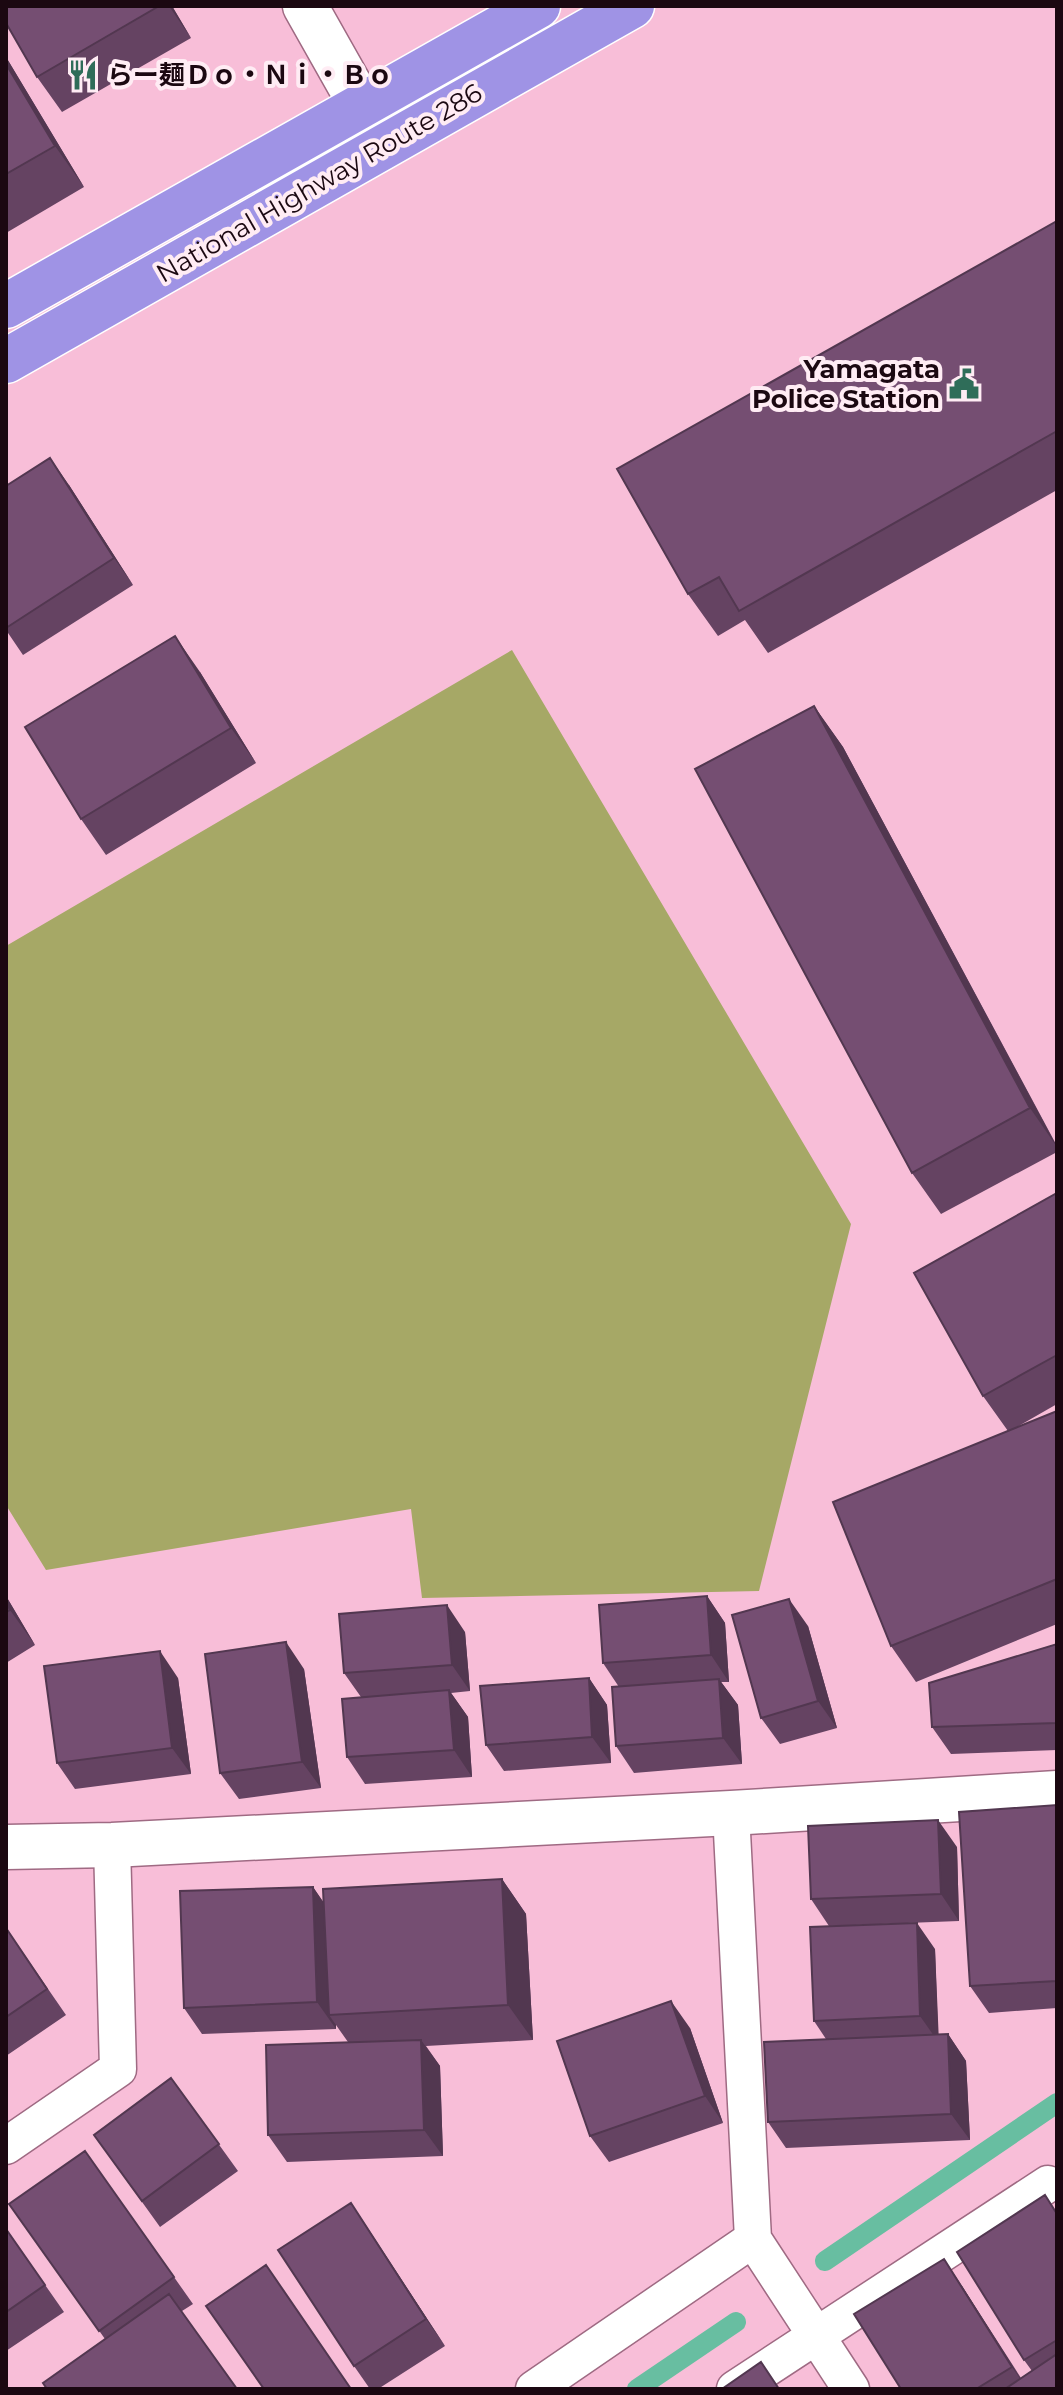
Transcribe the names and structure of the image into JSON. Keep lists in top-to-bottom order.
{
  "streets": {
    "highway": ["National Highway Route 286"]
  },
  "places": {
    "restaurant": ["らー麺Ｄｏ・Ｎｉ・Ｂｏ"],
    "public building": ["Yamagata Police Station"]
  }
}
